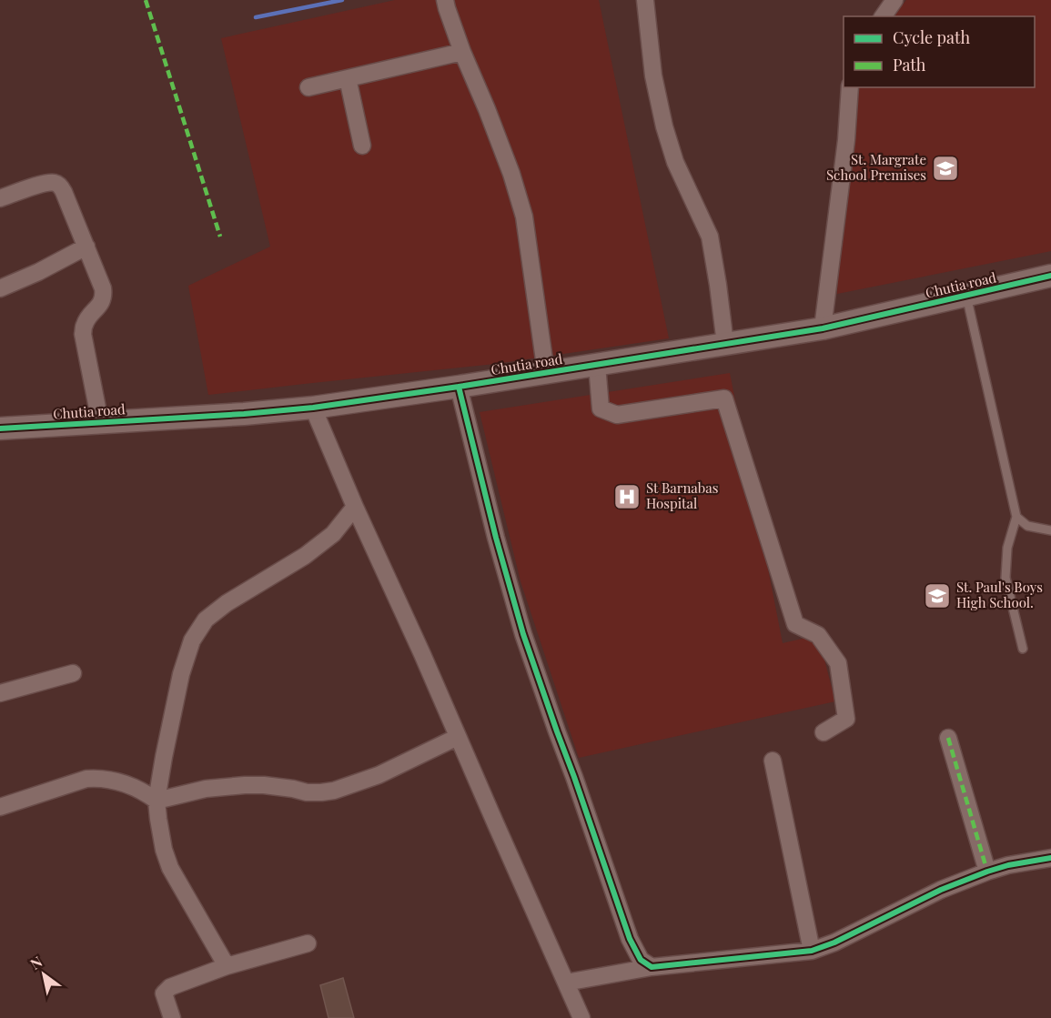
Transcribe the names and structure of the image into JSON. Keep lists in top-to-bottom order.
{
  "streets": {
    "street": ["Chutia road"]
  },
  "places": {
    "school or university": ["St. Margrate School Premises", "St. Paul's Boys High School."],
    "hospital": ["St Barnabas Hospital"]
  },
  "legend": ["Cycle path", "Path"],
  "north": "top left"
}
